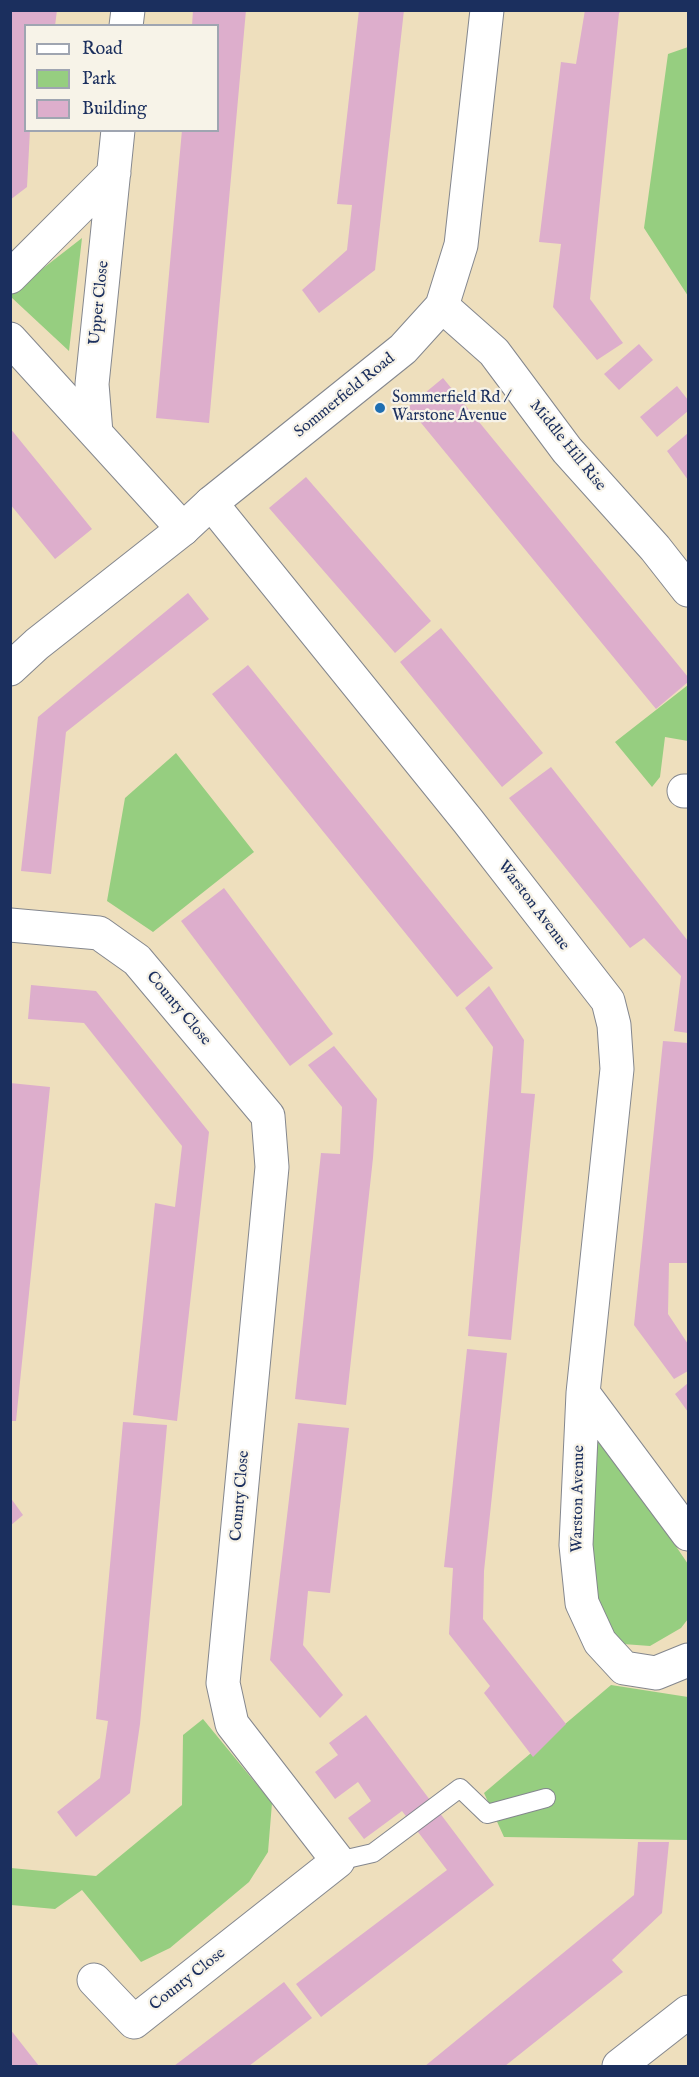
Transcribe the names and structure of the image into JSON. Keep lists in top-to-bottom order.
{
  "streets": {
    "street": [
      "Upper Close",
      "Sommerfield Road",
      "Middle Hill Rise",
      "Warston Avenue",
      "County Close"
    ]
  },
  "crossings": [
    ["Sommerfield Road", "Middle Hill Rise"],
    ["Sommerfield Road", "Warston Avenue"]
  ],
  "places": ["Sommerfield Rd / Warstone Avenue"],
  "legend": ["Road", "Park", "Building"]
}
